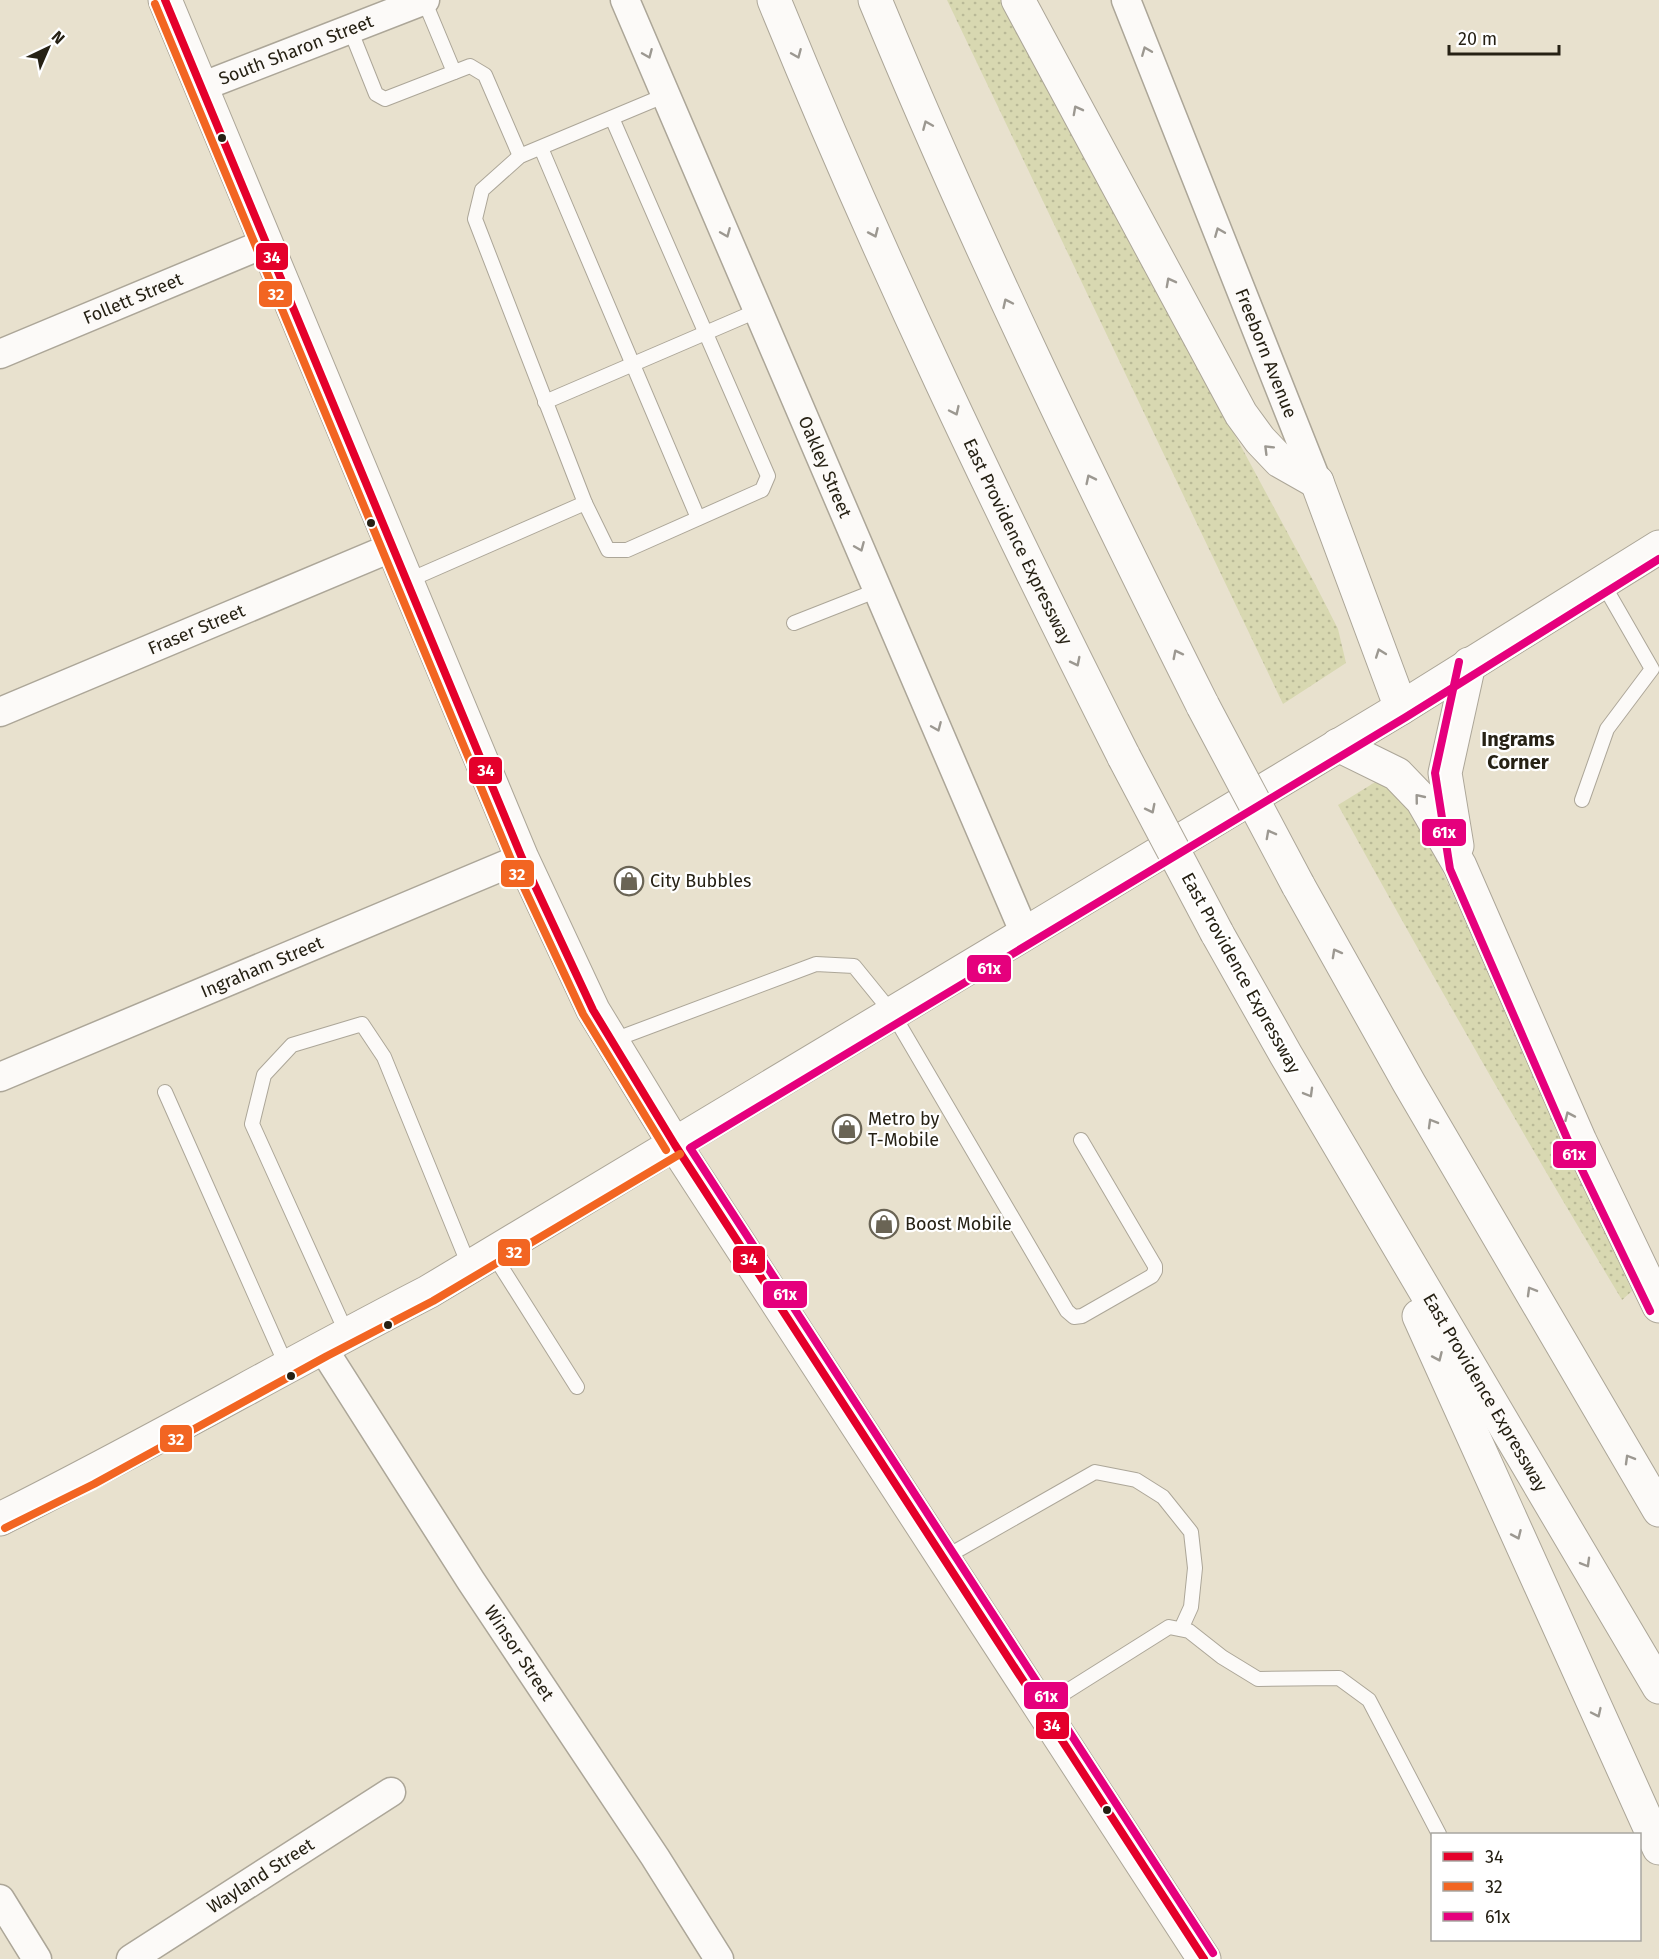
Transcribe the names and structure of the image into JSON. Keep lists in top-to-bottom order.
{
  "streets": {
    "main road": ["Freeborn Avenue", "East Providence Expressway"],
    "street": [
      "South Sharon Street",
      "Follett Street",
      "Oakley Street",
      "Fraser Street",
      "Ingraham Street",
      "Winsor Street",
      "Wayland Street"
    ]
  },
  "one_way": ["Freeborn Avenue", "Oakley Street"],
  "districts": ["Ingrams Corner"],
  "places": {
    "shop": ["City Bubbles", "Metro by T-Mobile", "Boost Mobile"]
  },
  "lines": ["transit line 34", "transit line 32", "transit line 61x"],
  "legend": ["34", "32", "61x"],
  "scale_bar": "20 m",
  "north": "top right"
}
